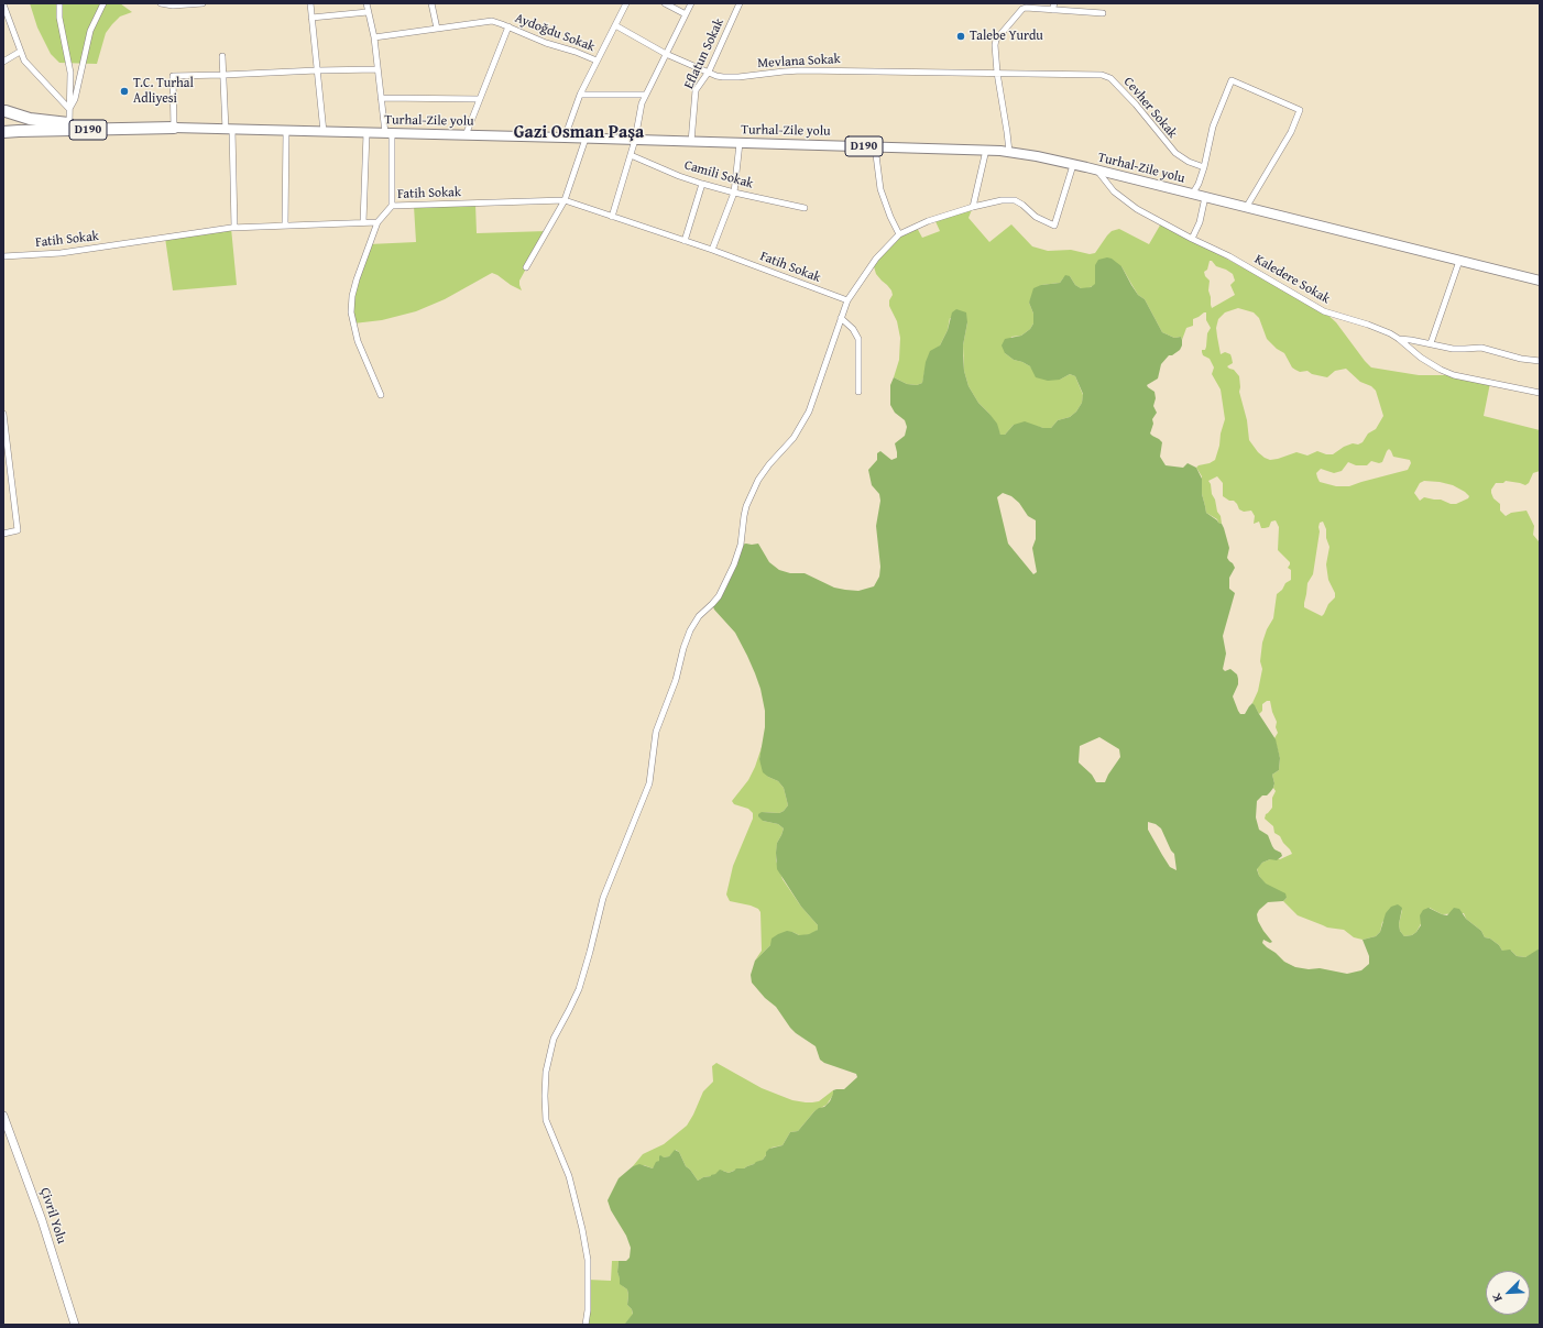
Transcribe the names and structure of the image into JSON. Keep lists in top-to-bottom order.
{
  "streets": {
    "highway": ["D190"],
    "main road": ["Turhal-Zile yolu"],
    "street": [
      "Aydoğdu Sokak",
      "Eflatun Sokak",
      "Mevlana Sokak",
      "Cevher Sokak",
      "Camili Sokak",
      "Fatih Sokak",
      "Kaledere Sokak",
      "Çivril Yolu"
    ]
  },
  "crossings": [
    ["Eflatun Sokak", "Mevlana Sokak"],
    ["Eflatun Sokak", "Turhal-Zile yolu"],
    ["Mevlana Sokak", "Cevher Sokak"],
    ["Turhal-Zile yolu", "D190"],
    ["Turhal-Zile yolu", "Kaledere Sokak"]
  ],
  "districts": ["Gazi Osman Paşa"],
  "places": ["Talebe Yurdu", "T.C. Turhal Adliyesi"],
  "north": "bottom left"
}
